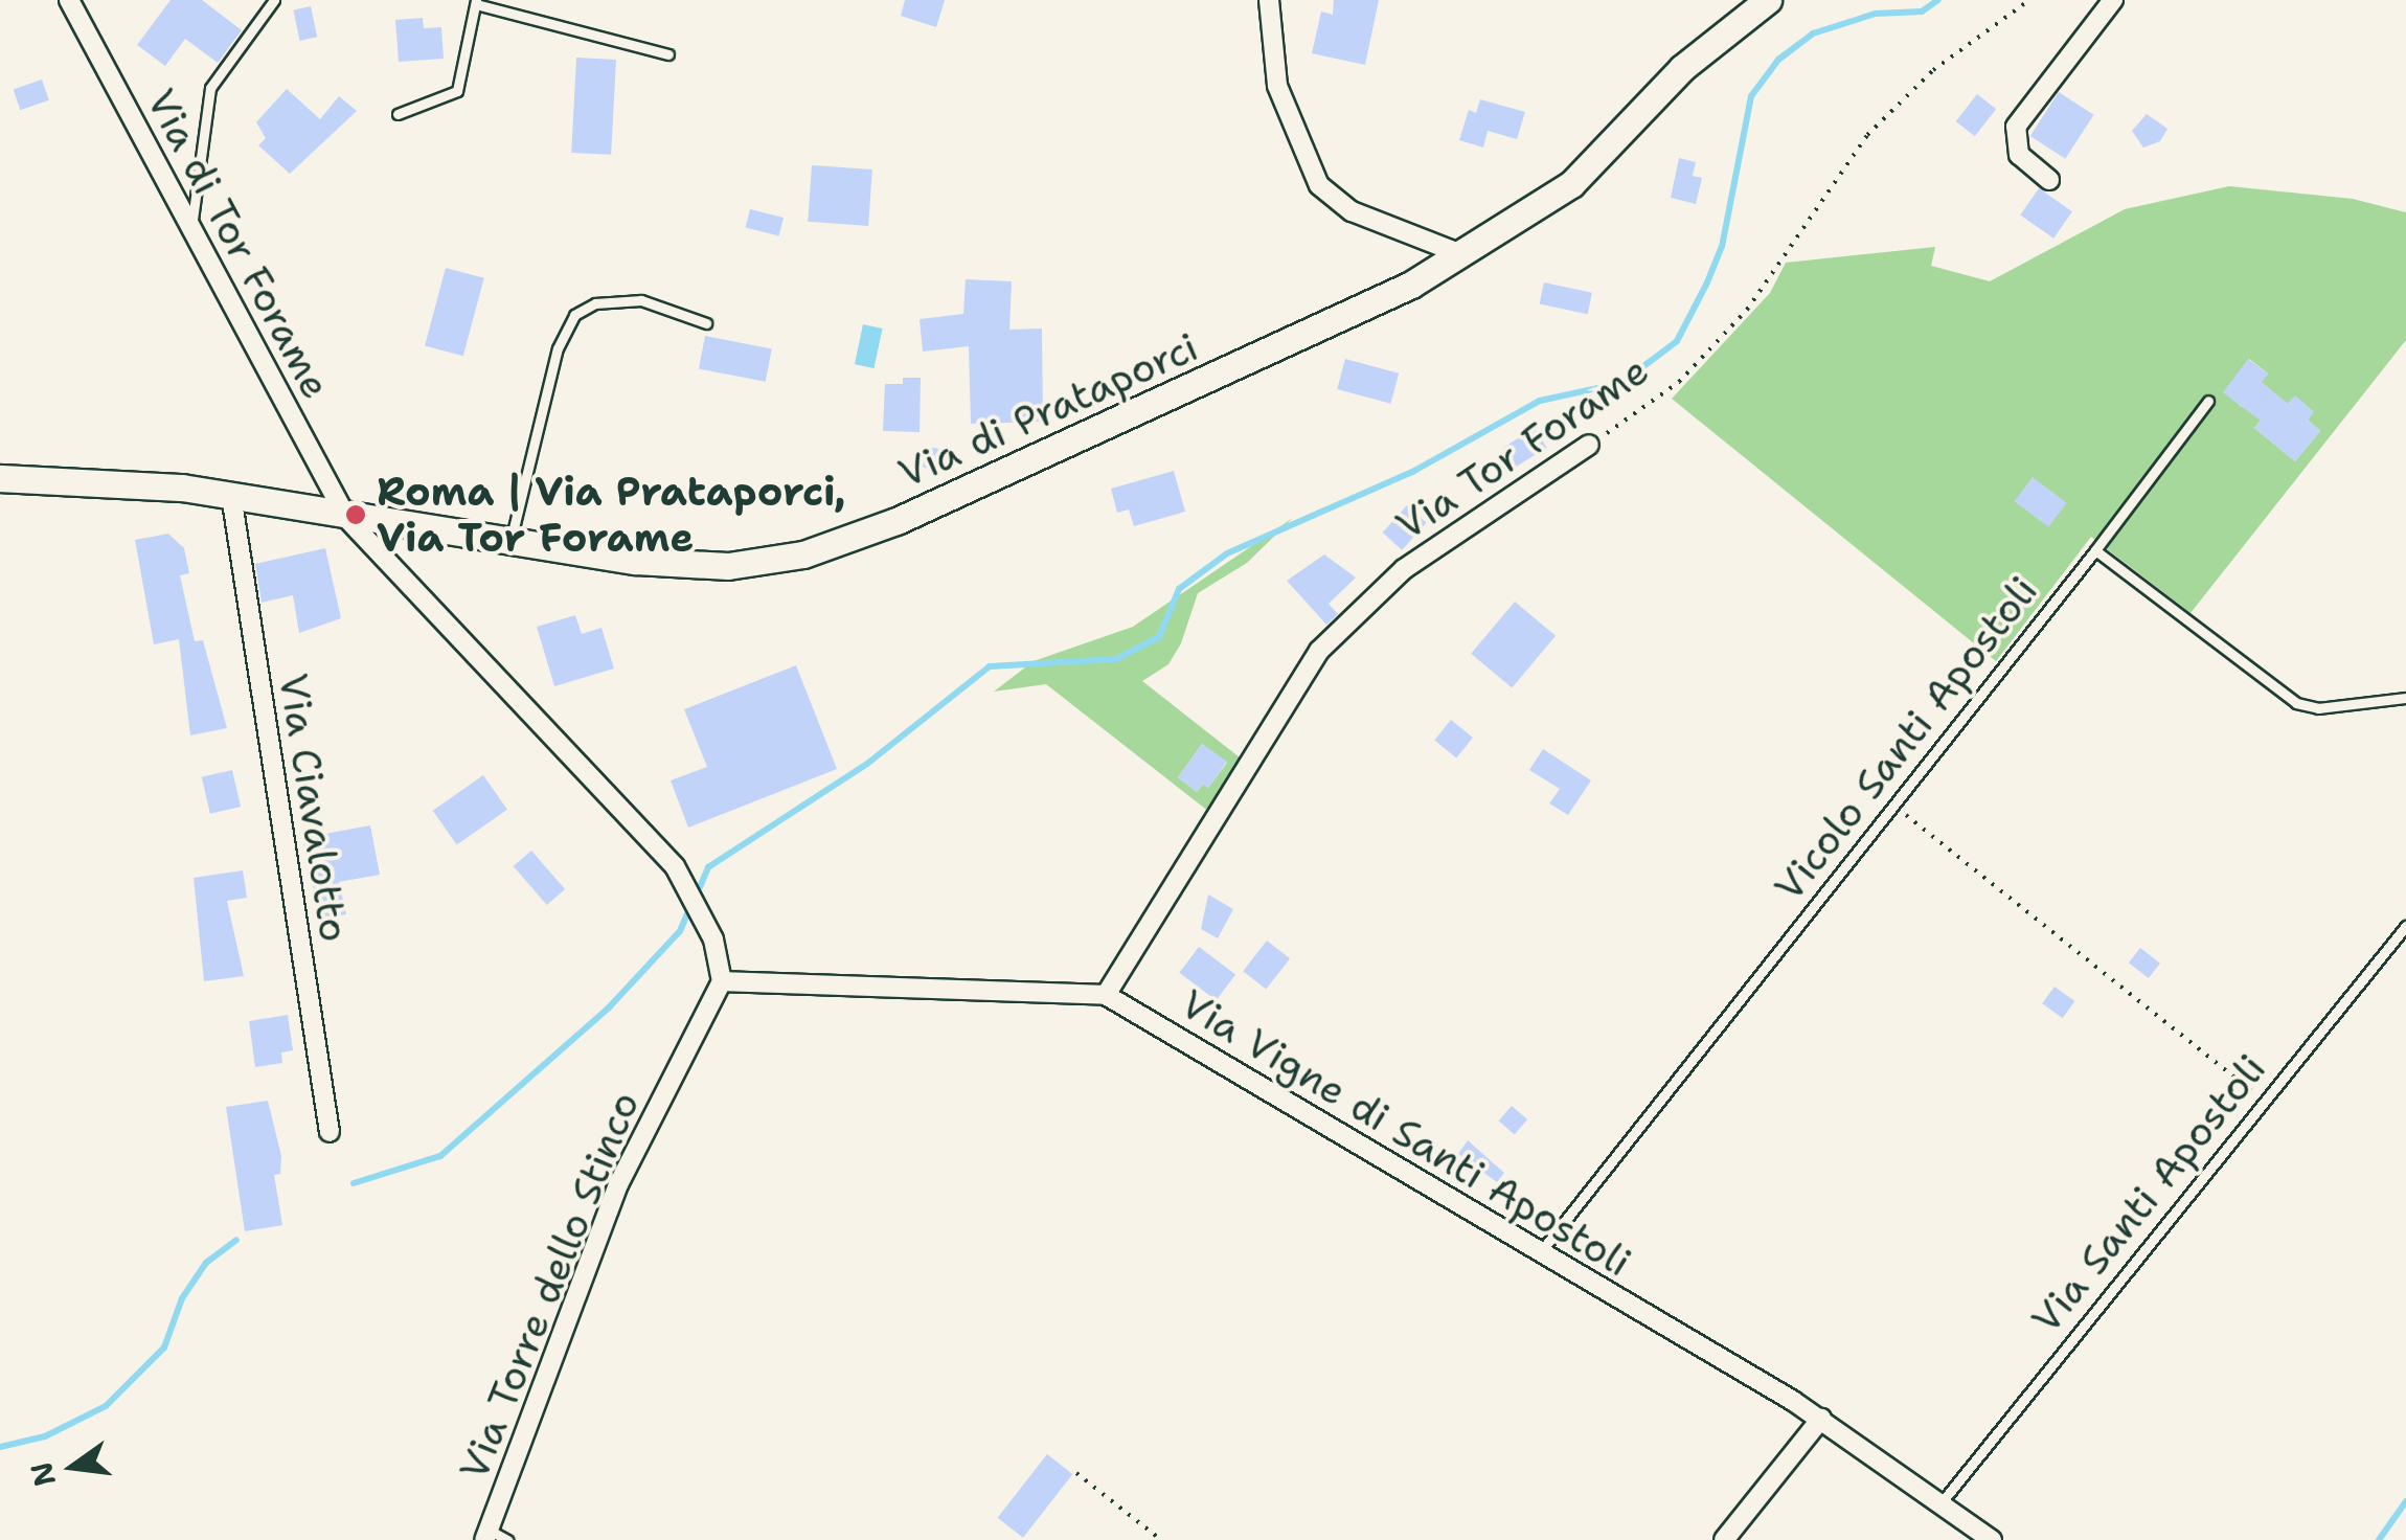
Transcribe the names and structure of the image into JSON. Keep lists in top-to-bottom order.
{
  "streets": {
    "street": [
      "Via di Tor Forame",
      "Via di Prataporci",
      "Via Tor Forame",
      "Via Ciavalotto",
      "Via Vigne di Santi Apostoli",
      "Via Torre dello Stinco"
    ],
    "lane": ["Vicolo Santi Apostoli", "Via Santi Apostoli"]
  },
  "crossings": [
    ["Via di Tor Forame", "Via di Prataporci"],
    ["Via di Prataporci", "Via Ciavalotto"],
    ["Via Tor Forame", "Via Vigne di Santi Apostoli"],
    ["Vicolo Santi Apostoli", "Via Vigne di Santi Apostoli"],
    ["Via Vigne di Santi Apostoli", "Via Santi Apostoli"],
    ["Via Vigne di Santi Apostoli", "Via Torre dello Stinco"]
  ],
  "places": ["Roma | Via Prataporci, Via Tor Forame"],
  "north": "left"
}
